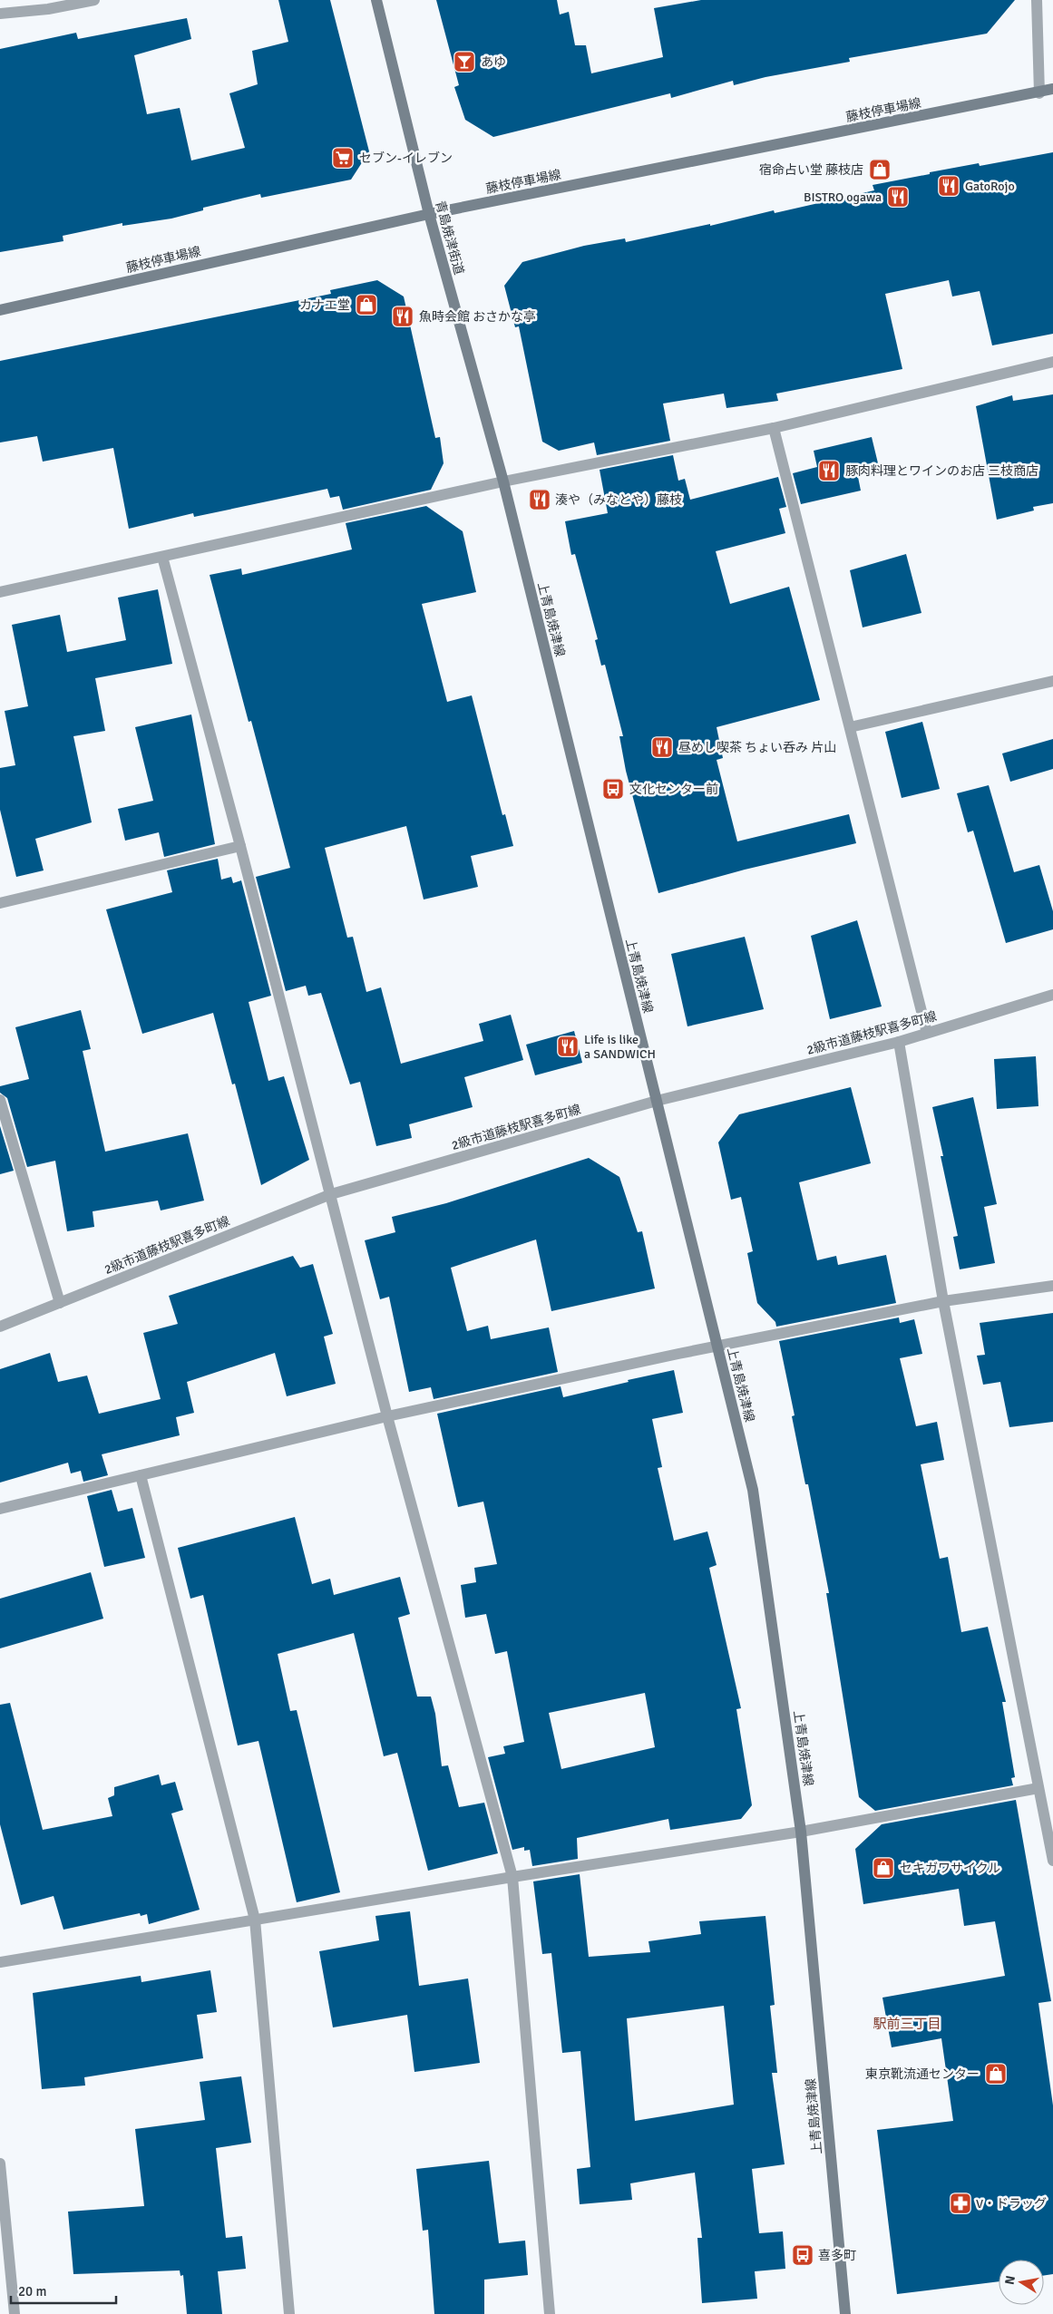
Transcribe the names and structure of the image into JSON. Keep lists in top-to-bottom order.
{
  "streets": {
    "main road": ["藤枝停車場線", "青島焼津街道", "上青島焼津線"],
    "street": ["2級市道藤枝駅喜多町線"]
  },
  "crossings": [
    ["藤枝停車場線", "青島焼津街道"],
    ["青島焼津街道", "上青島焼津線"],
    ["上青島焼津線", "2級市道藤枝駅喜多町線"]
  ],
  "districts": ["駅前三丁目"],
  "places": {
    "bar": ["あゆ"],
    "supermarket": ["セブン-イレブン"],
    "shop": [
      "宿命占い堂 藤枝店",
      "カナエ堂",
      "セキガワサイクル",
      "東京靴流通センター"
    ],
    "restaurant": [
      "GatoRojo",
      "BISTRO ogawa",
      "魚時会館 おさかな亭",
      "豚肉料理とワインのお店 三枝商店",
      "湊や（みなとや）藤枝",
      "昼めし喫茶 ちょい呑み 片山",
      "Life is like a SANDWICH"
    ],
    "bus stop": ["文化センター前", "喜多町"],
    "pharmacy": ["V・ドラッグ"]
  },
  "scale_bar": "20 m",
  "north": "left"
}
